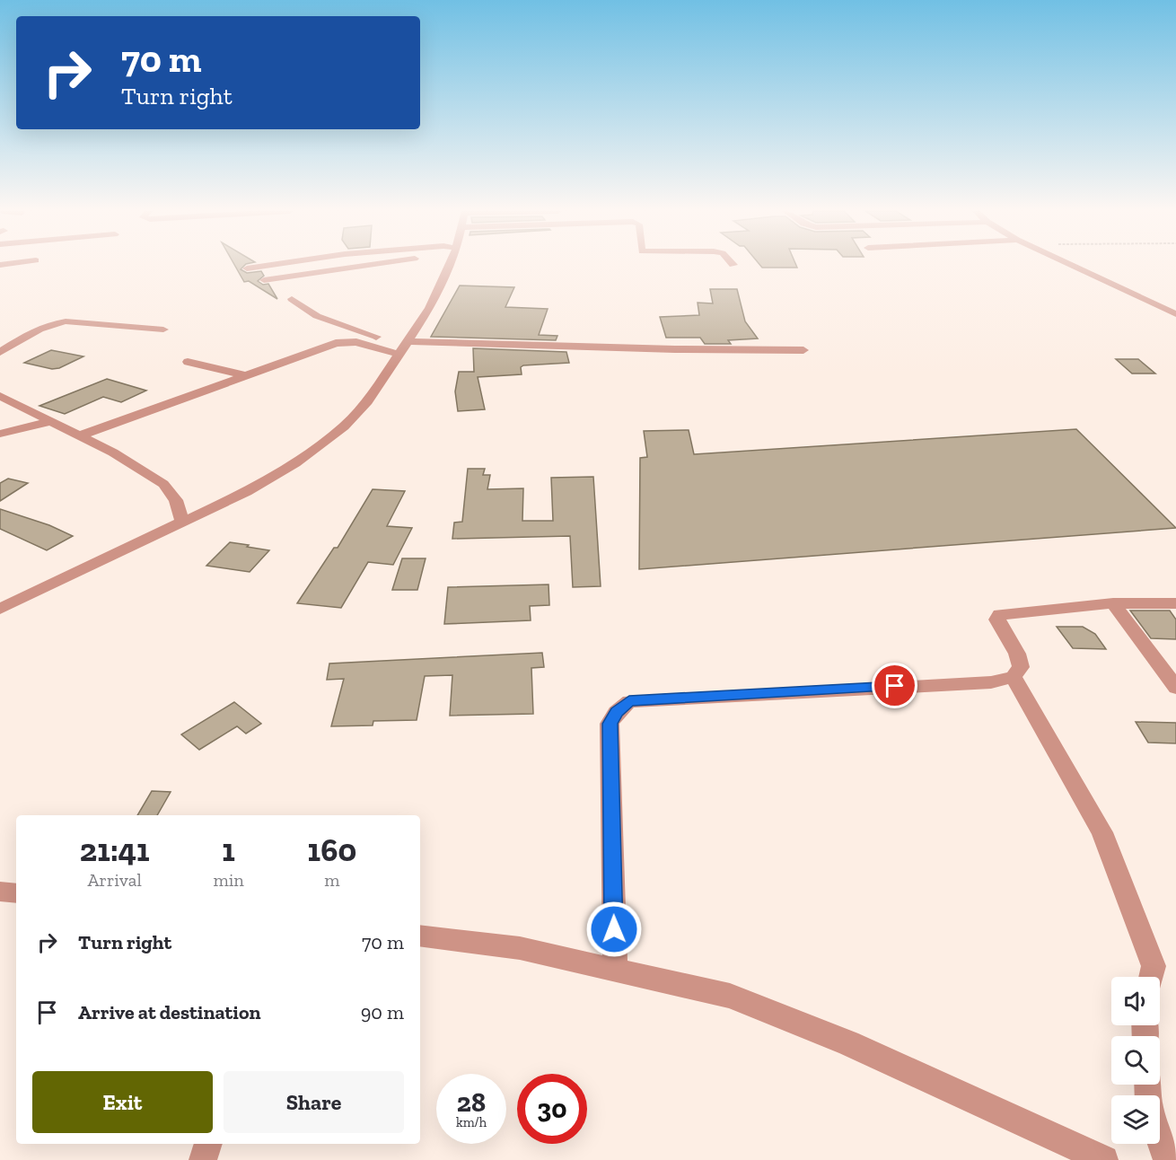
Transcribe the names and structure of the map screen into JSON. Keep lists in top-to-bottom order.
{
  "page": {
    "turn": ["70 m", "Turn right"],
    "eta": [
      "21:41",
      "Arrival",
      "1",
      "min",
      "160",
      "m"
    ],
    "list": [
      {
        "name": "Turn right",
        "value": "70 m"
      },
      {
        "name": "Arrive at destination",
        "value": "90 m"
      }
    ],
    "buttons": ["Exit", "Share"],
    "speed": "28 km/h",
    "limit": "30"
  }
}
